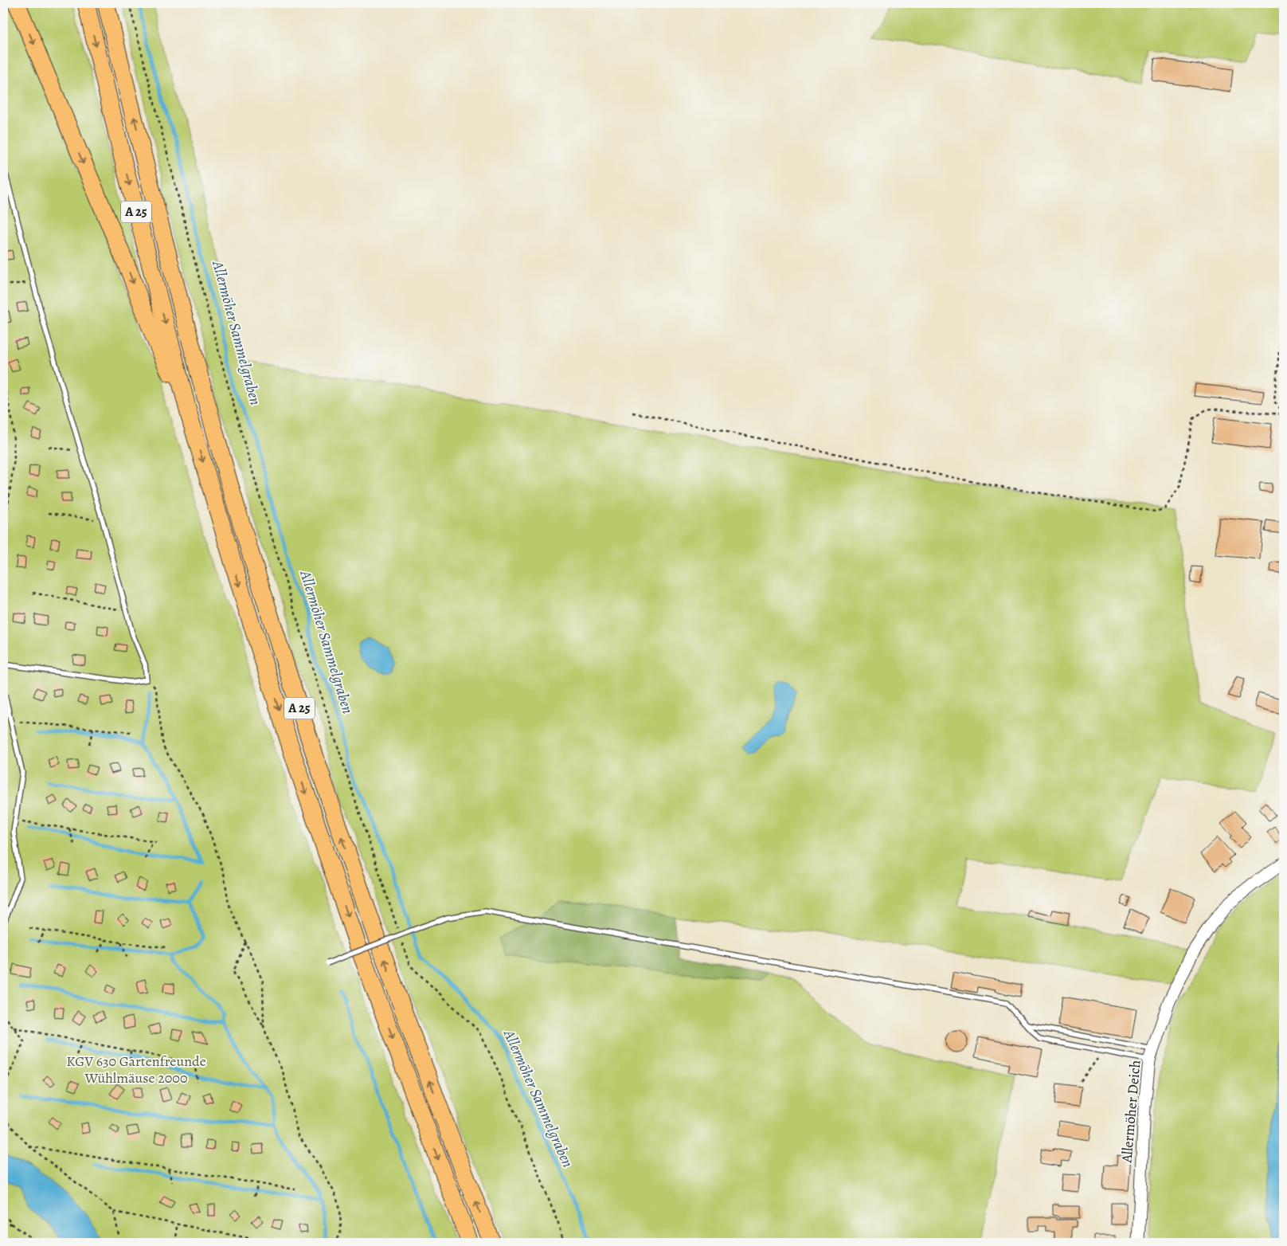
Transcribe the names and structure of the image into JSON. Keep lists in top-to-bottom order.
{
  "streets": {
    "highway": ["A 25"],
    "street": ["Allermöher Deich"]
  },
  "water": ["Allermöher Sammelgraben"],
  "parks": ["KGV 630 Gartenfreunde Wühlmäuse 2000"]
}
